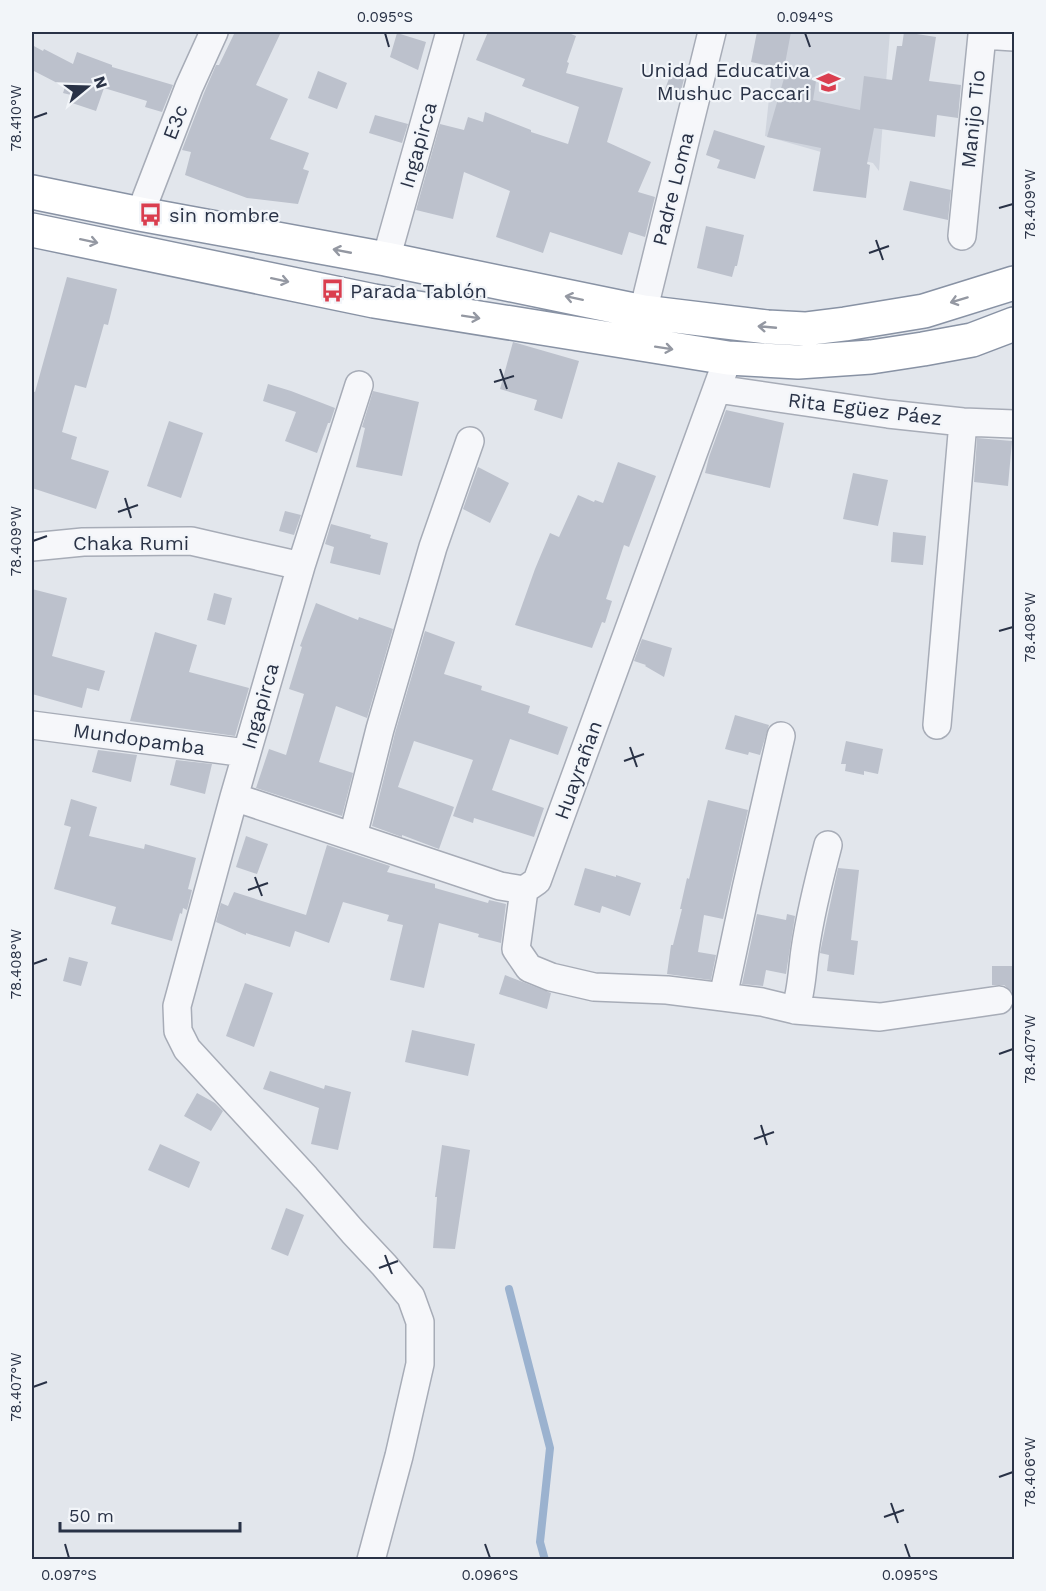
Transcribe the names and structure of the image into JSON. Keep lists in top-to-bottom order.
{
  "streets": {
    "street": [
      "Manijo Tio",
      "E3c",
      "Ingapirca",
      "Padre Loma",
      "Rita Egüez Páez",
      "Chaka Rumi",
      "Mundopamba",
      "Huayrañan"
    ]
  },
  "crossings": [
    ["Ingapirca", "Chaka Rumi"],
    ["Ingapirca", "Mundopamba"],
    ["Rita Egüez Páez", "Huayrañan"]
  ],
  "places": {
    "school or university": ["Unidad Educativa Mushuc Paccari"],
    "bus stop": ["sin nombre", "Parada Tablón"]
  },
  "scale_bar": "50 m",
  "north": "right",
  "coordinates": [
    "0.095°S",
    "0.094°S",
    "78.410°W",
    "78.409°W",
    "78.408°W",
    "78.407°W",
    "78.406°W",
    "0.097°S",
    "0.096°S"
  ]
}
